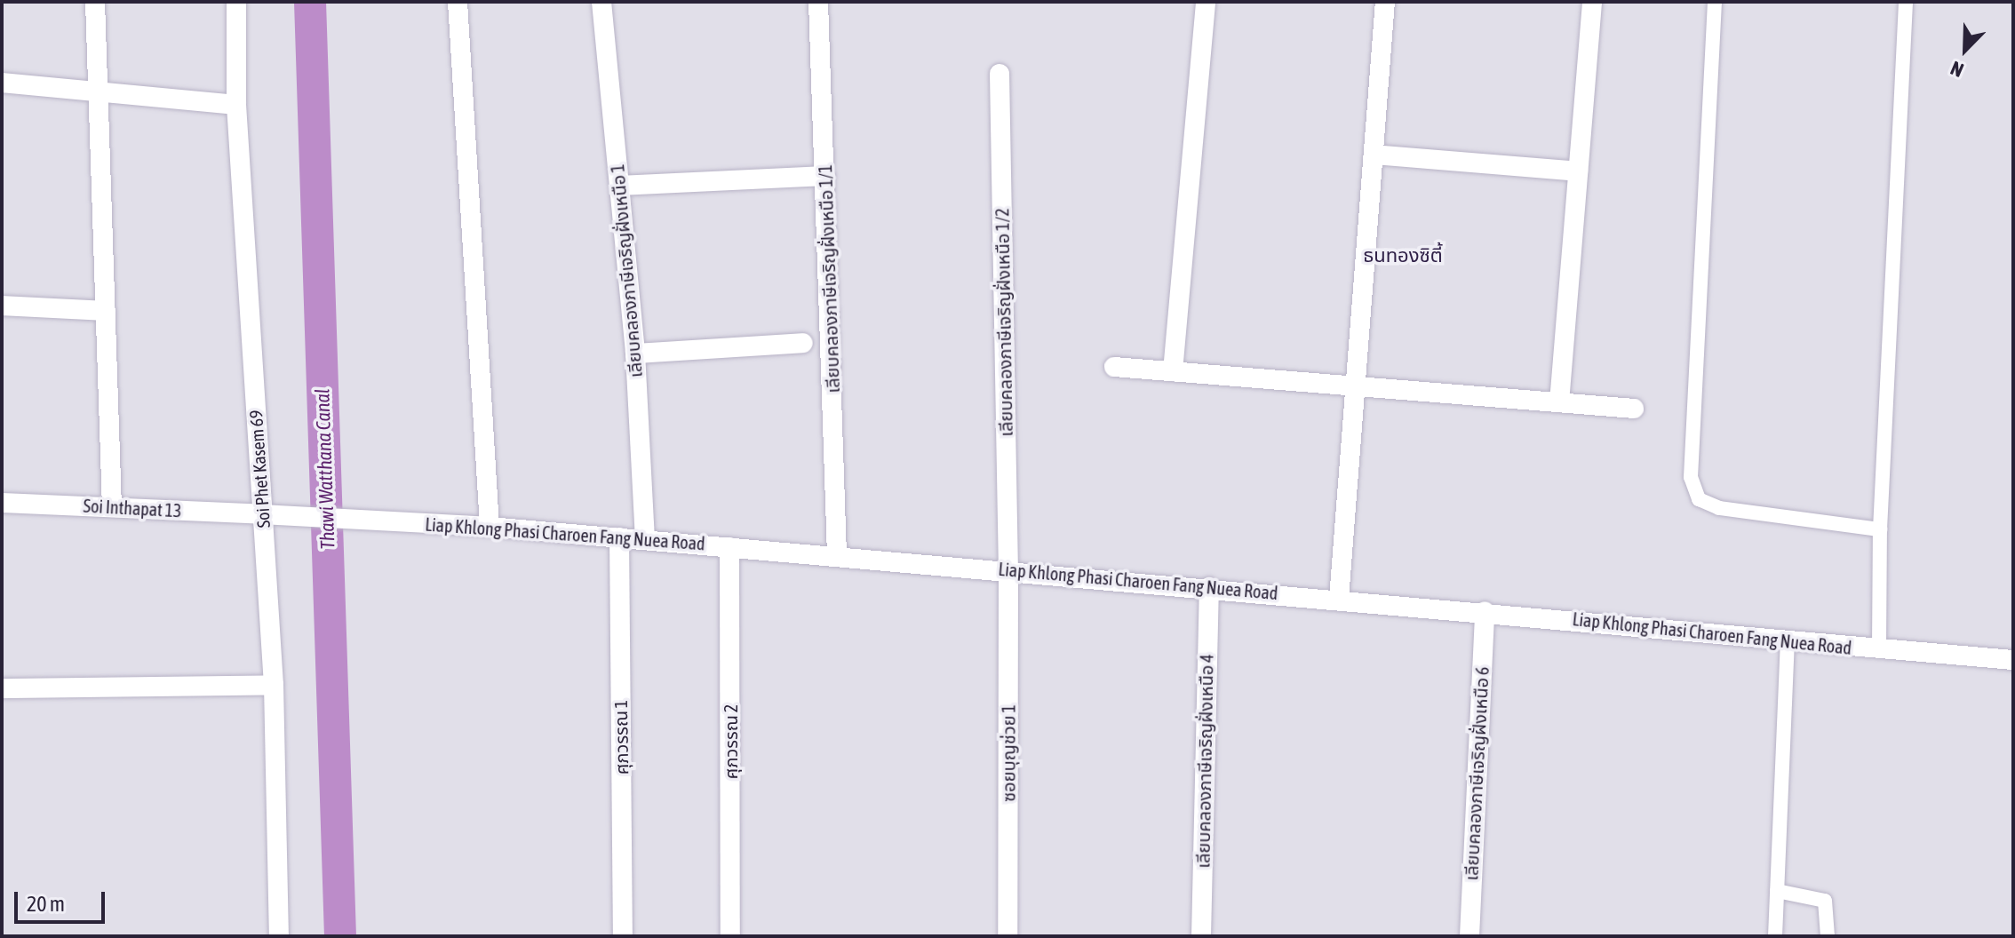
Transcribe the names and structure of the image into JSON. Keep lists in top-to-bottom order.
{
  "streets": {
    "street": [
      "เลียบคลองภาษีเจริญฝั่งเหนือ 1",
      "เลียบคลองภาษีเจริญฝั่งเหนือ 1/1",
      "เลียบคลองภาษีเจริญฝั่งเหนือ 1/2",
      "Soi Phet Kasem 69",
      "Soi Inthapat 13",
      "Liap Khlong Phasi Charoen Fang Nuea Road",
      "ศุภวรรณ 1",
      "ศุภวรรณ 2",
      "ซอยบุญช่วย 1",
      "เลียบคลองภาษีเจริญฝั่งเหนือ 4",
      "เลียบคลองภาษีเจริญฝั่งเหนือ 6"
    ]
  },
  "crossings": [
    ["เลียบคลองภาษีเจริญฝั่งเหนือ 1", "Liap Khlong Phasi Charoen Fang Nuea Road"],
    ["เลียบคลองภาษีเจริญฝั่งเหนือ 1/1", "Liap Khlong Phasi Charoen Fang Nuea Road"],
    ["เลียบคลองภาษีเจริญฝั่งเหนือ 1/2", "Liap Khlong Phasi Charoen Fang Nuea Road"],
    ["เลียบคลองภาษีเจริญฝั่งเหนือ 1/2", "ซอยบุญช่วย 1"],
    ["Soi Phet Kasem 69", "Soi Inthapat 13"],
    ["Soi Phet Kasem 69", "Liap Khlong Phasi Charoen Fang Nuea Road"],
    ["Soi Inthapat 13", "Liap Khlong Phasi Charoen Fang Nuea Road"],
    ["Liap Khlong Phasi Charoen Fang Nuea Road", "ศุภวรรณ 1"],
    ["Liap Khlong Phasi Charoen Fang Nuea Road", "ศุภวรรณ 2"],
    ["Liap Khlong Phasi Charoen Fang Nuea Road", "ซอยบุญช่วย 1"],
    ["Liap Khlong Phasi Charoen Fang Nuea Road", "เลียบคลองภาษีเจริญฝั่งเหนือ 4"],
    ["Liap Khlong Phasi Charoen Fang Nuea Road", "เลียบคลองภาษีเจริญฝั่งเหนือ 6"]
  ],
  "districts": ["ธนทองซิตี้"],
  "water": ["Thawi Watthana Canal"],
  "scale_bar": "20 m",
  "north": "bottom left"
}
